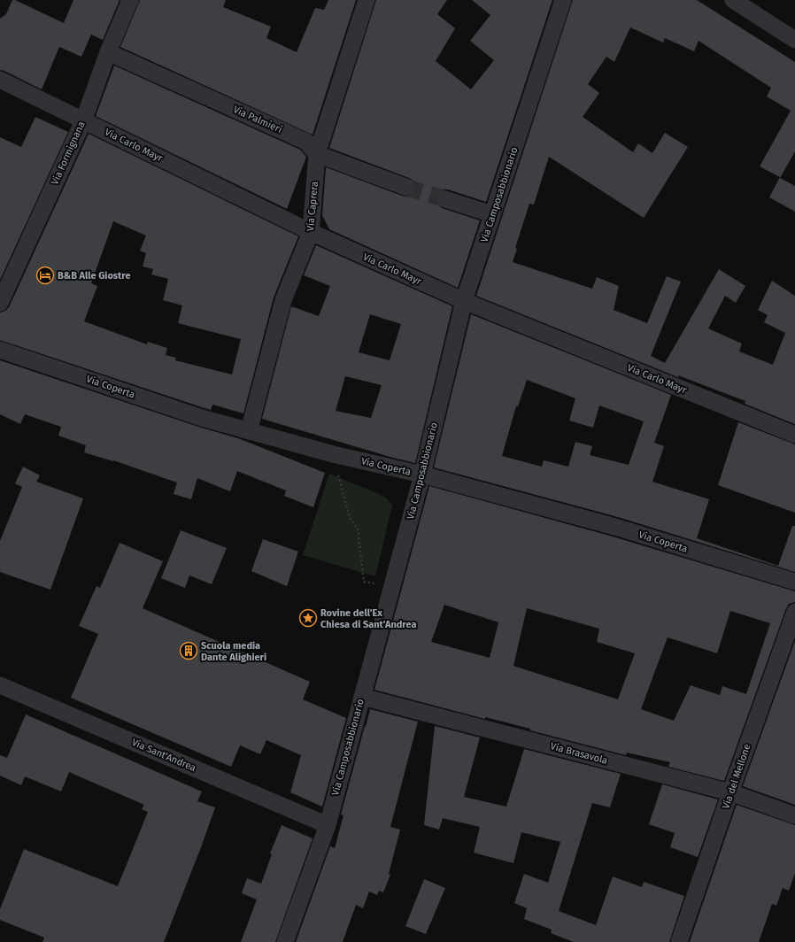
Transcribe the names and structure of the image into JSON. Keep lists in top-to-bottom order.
{
  "streets": {
    "street": [
      "Via Palmieri",
      "Via Carlo Mayr",
      "Via Formignana",
      "Via Camposabbionario",
      "Via Caprera",
      "Via Coperta",
      "Via Brasavola",
      "Via Sant'Andrea",
      "Via del Mellone"
    ]
  },
  "crossings": [
    ["Via Palmieri", "Via Formignana"],
    ["Via Palmieri", "Via Caprera"],
    ["Via Carlo Mayr", "Via Formignana"],
    ["Via Carlo Mayr", "Via Camposabbionario"],
    ["Via Carlo Mayr", "Via Caprera"],
    ["Via Camposabbionario", "Via Coperta"],
    ["Via Camposabbionario", "Via Brasavola"],
    ["Via Camposabbionario", "Via Sant'Andrea"],
    ["Via Caprera", "Via Coperta"],
    ["Via Brasavola", "Via del Mellone"]
  ],
  "places": {
    "hotel": ["B&B Alle Giostre"],
    "place": ["Rovine dell'Ex Chiesa di Sant'Andrea"],
    "building": ["Scuola media Dante Alighieri"]
  }
}
